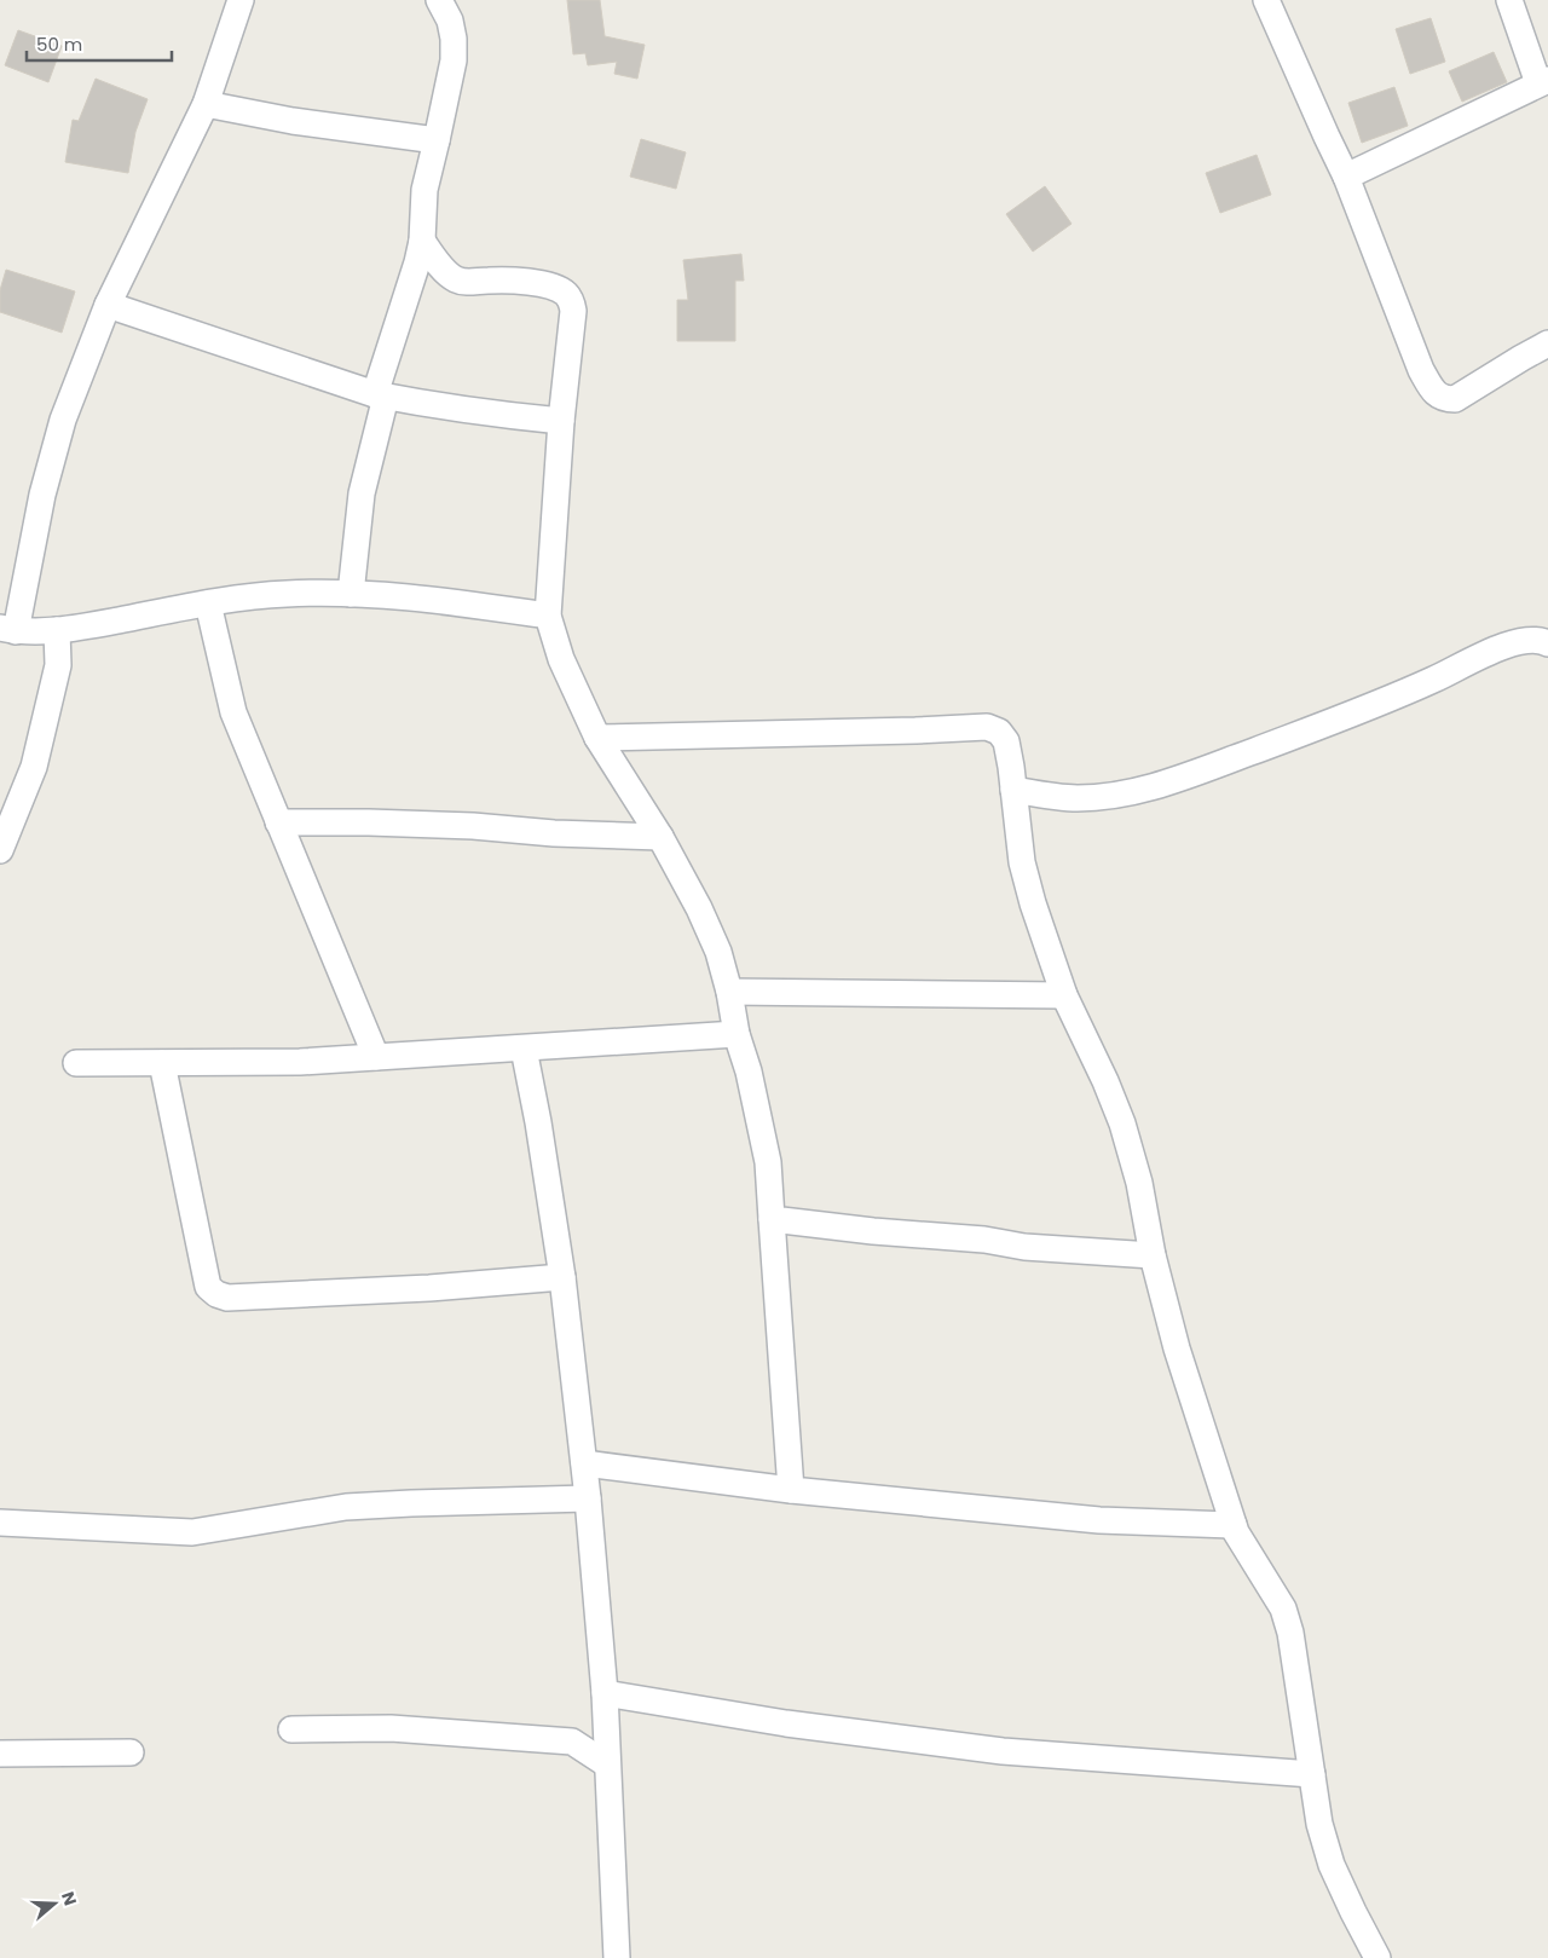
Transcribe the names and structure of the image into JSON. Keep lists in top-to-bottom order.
{
  "scale_bar": "50 m",
  "north": "right"
}
